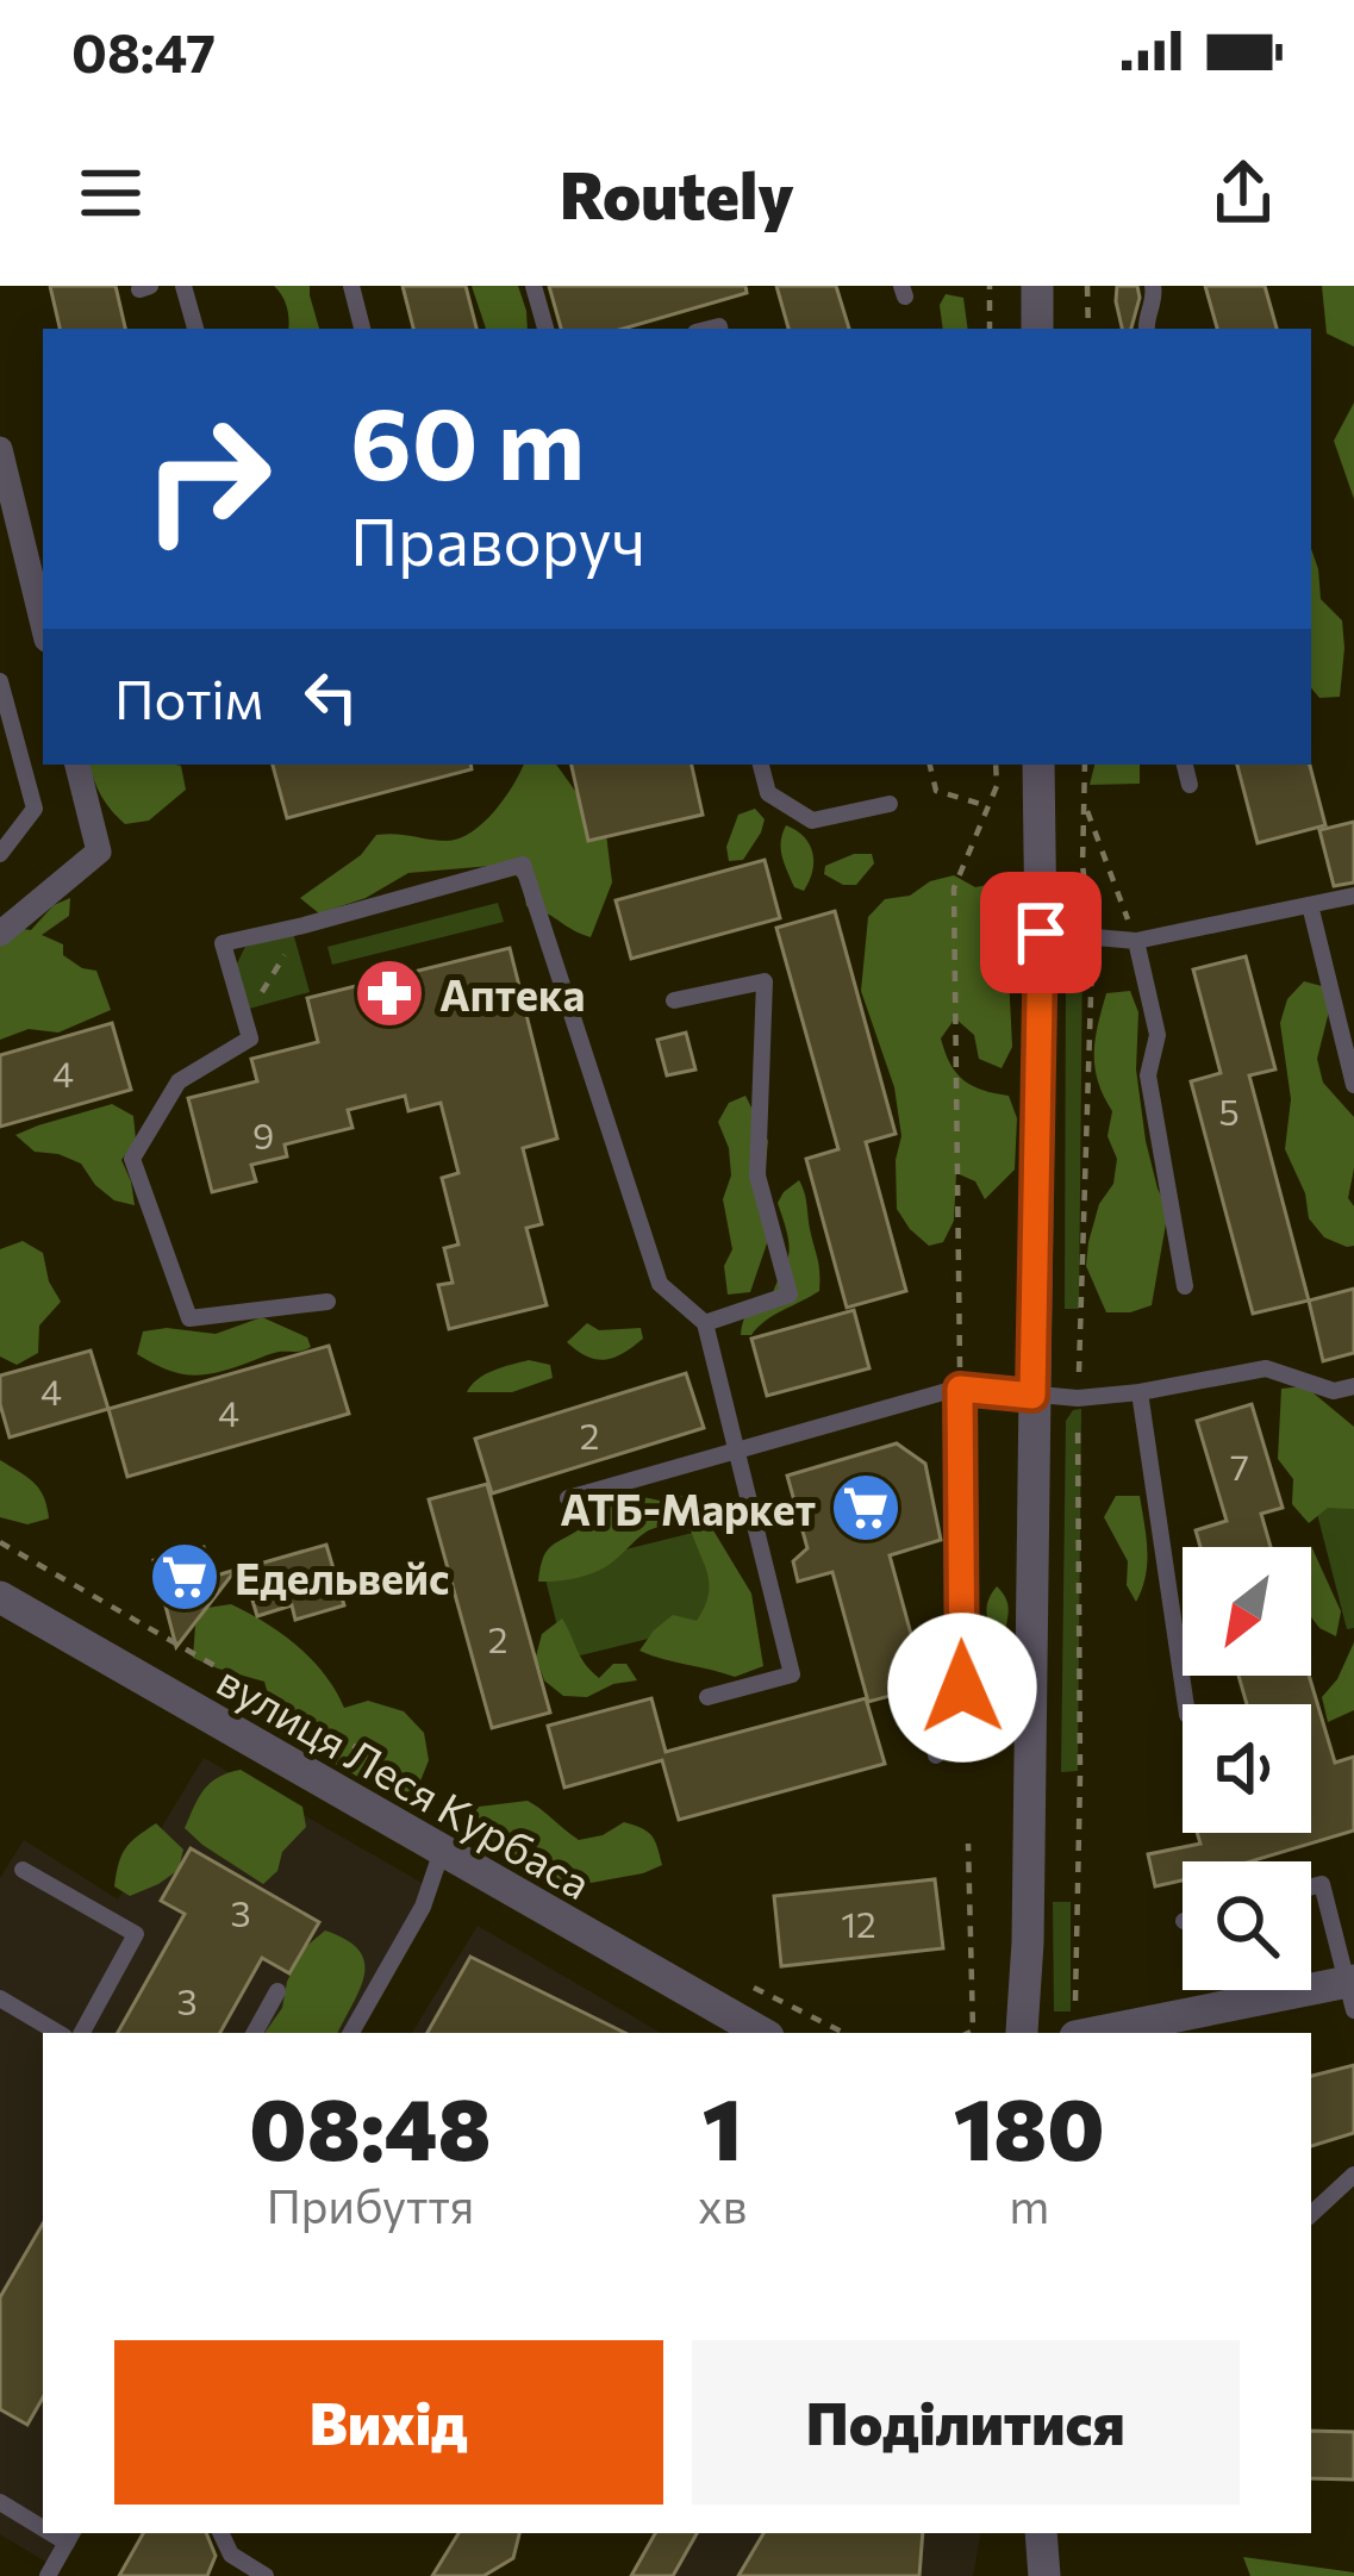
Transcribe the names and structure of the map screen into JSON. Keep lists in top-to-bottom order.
{
  "streets": {
    "street": ["вулиця Леся Курбаса"]
  },
  "places": {
    "pharmacy": ["Аптека"],
    "supermarket": ["АТБ-Маркет", "Едельвейс"]
  },
  "house_numbers": [
    "4",
    "5",
    "9",
    "4",
    "4",
    "2",
    "7",
    "2",
    "3",
    "12",
    "3"
  ],
  "north": "bottom left",
  "page": {
    "status": "08:47",
    "header": "Routely",
    "turn": ["60 m", "Праворуч"],
    "then": "Потім",
    "eta": [
      "08:48",
      "Прибуття",
      "1",
      "хв",
      "180",
      "m"
    ],
    "buttons": ["Вихід", "Поділитися"]
  }
}
